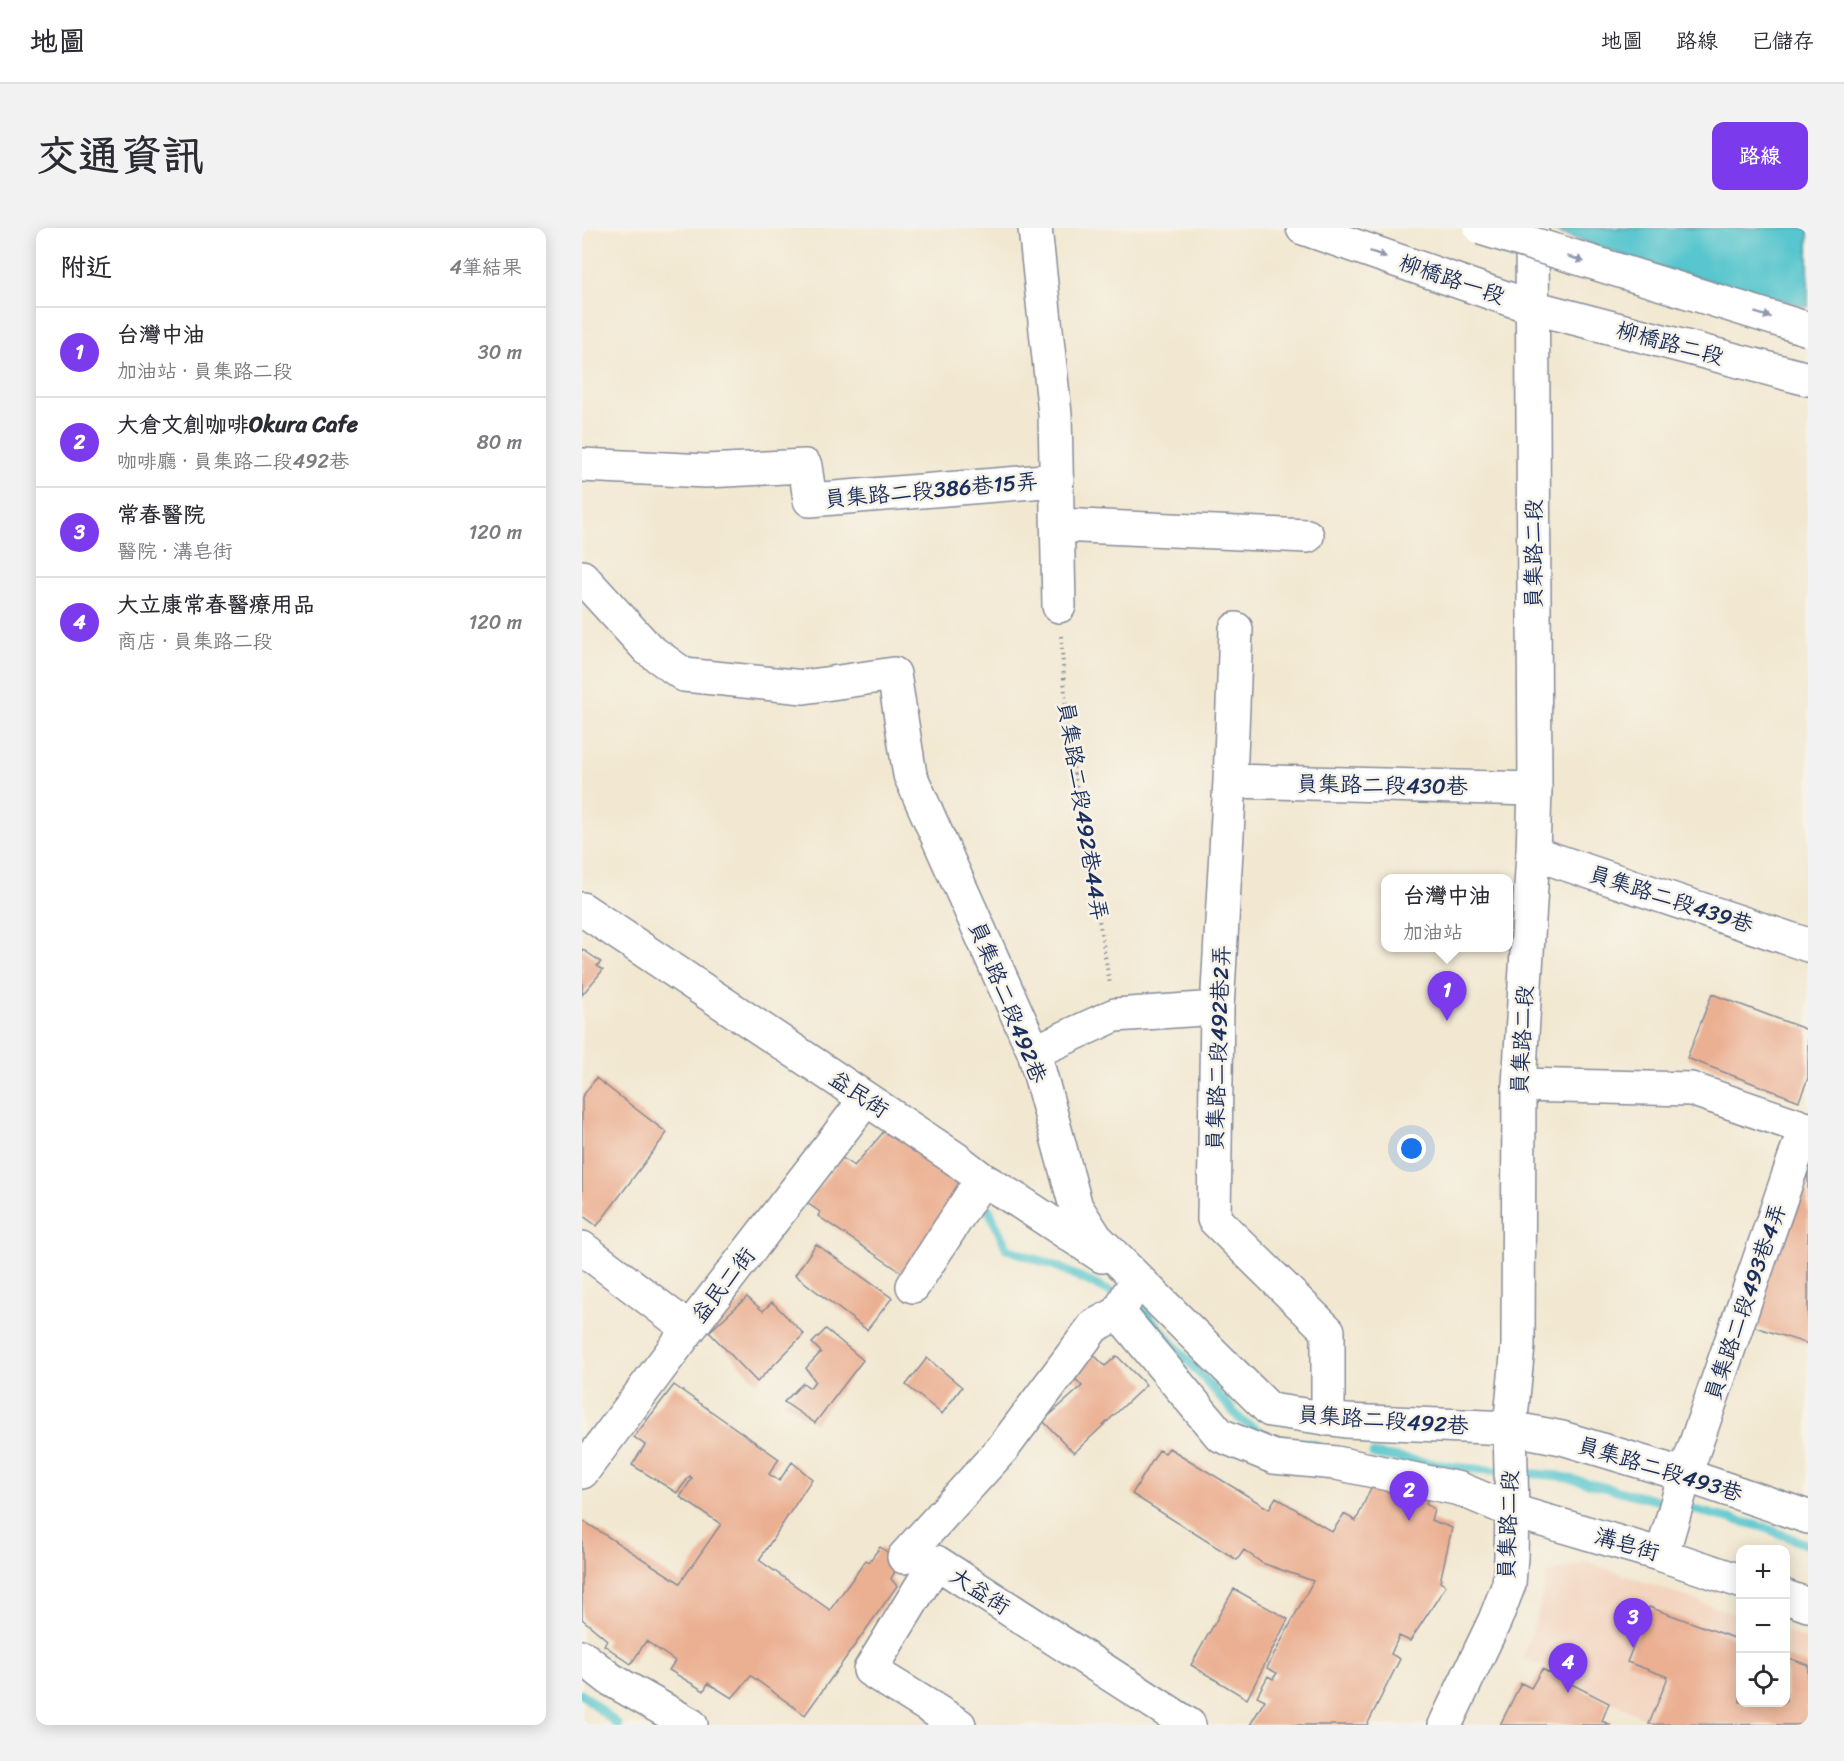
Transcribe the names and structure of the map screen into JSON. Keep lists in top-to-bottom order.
{
  "streets": {
    "main road": [
      "柳橋路一段",
      "柳橋路二段",
      "員集路二段386巷15弄",
      "員集路二段",
      "員集路二段430巷",
      "員集路二段439巷",
      "員集路二段492巷",
      "員集路二段492巷2弄",
      "益民街",
      "益民二街",
      "員集路二段493巷4弄",
      "員集路二段493巷",
      "溝皂街",
      "大益街"
    ],
    "path": ["員集路二段492巷44弄"]
  },
  "crossings": [
    ["柳橋路一段", "柳橋路二段"],
    ["柳橋路一段", "員集路二段"],
    ["柳橋路二段", "員集路二段"],
    ["員集路二段386巷15弄", "員集路二段492巷44弄"],
    ["員集路二段", "員集路二段430巷"],
    ["員集路二段", "員集路二段439巷"],
    ["員集路二段", "員集路二段492巷"],
    ["員集路二段", "員集路二段493巷4弄"],
    ["員集路二段", "員集路二段493巷"],
    ["員集路二段", "溝皂街"],
    ["員集路二段430巷", "員集路二段492巷2弄"],
    ["員集路二段492巷", "員集路二段492巷2弄"],
    ["員集路二段492巷", "益民街"],
    ["員集路二段492巷", "員集路二段493巷"],
    ["員集路二段492巷", "溝皂街"],
    ["益民街", "益民二街"],
    ["員集路二段493巷4弄", "員集路二段493巷"],
    ["員集路二段493巷4弄", "溝皂街"]
  ],
  "page": {
    "header": "地圖",
    "nav": ["地圖", "路線", "已儲存"],
    "title": "交通資訊",
    "buttons": "路線",
    "heading": ["附近", "4筆結果"],
    "list": [
      {
        "mark": "1",
        "name": "台灣中油",
        "note": "加油站 · 員集路二段",
        "value": "30 m"
      },
      {
        "mark": "2",
        "name": "大倉文創咖啡Okura Cafe",
        "note": "咖啡廳 · 員集路二段492巷",
        "value": "80 m"
      },
      {
        "mark": "3",
        "name": "常春醫院",
        "note": "醫院 · 溝皂街",
        "value": "120 m"
      },
      {
        "mark": "4",
        "name": "大立康常春醫療用品",
        "note": "商店 · 員集路二段",
        "value": "120 m"
      }
    ],
    "popup": ["台灣中油", "加油站"],
    "pins": [
      "1",
      "2",
      "3",
      "4"
    ],
    "map_buttons": ["+", "−"]
  }
}
